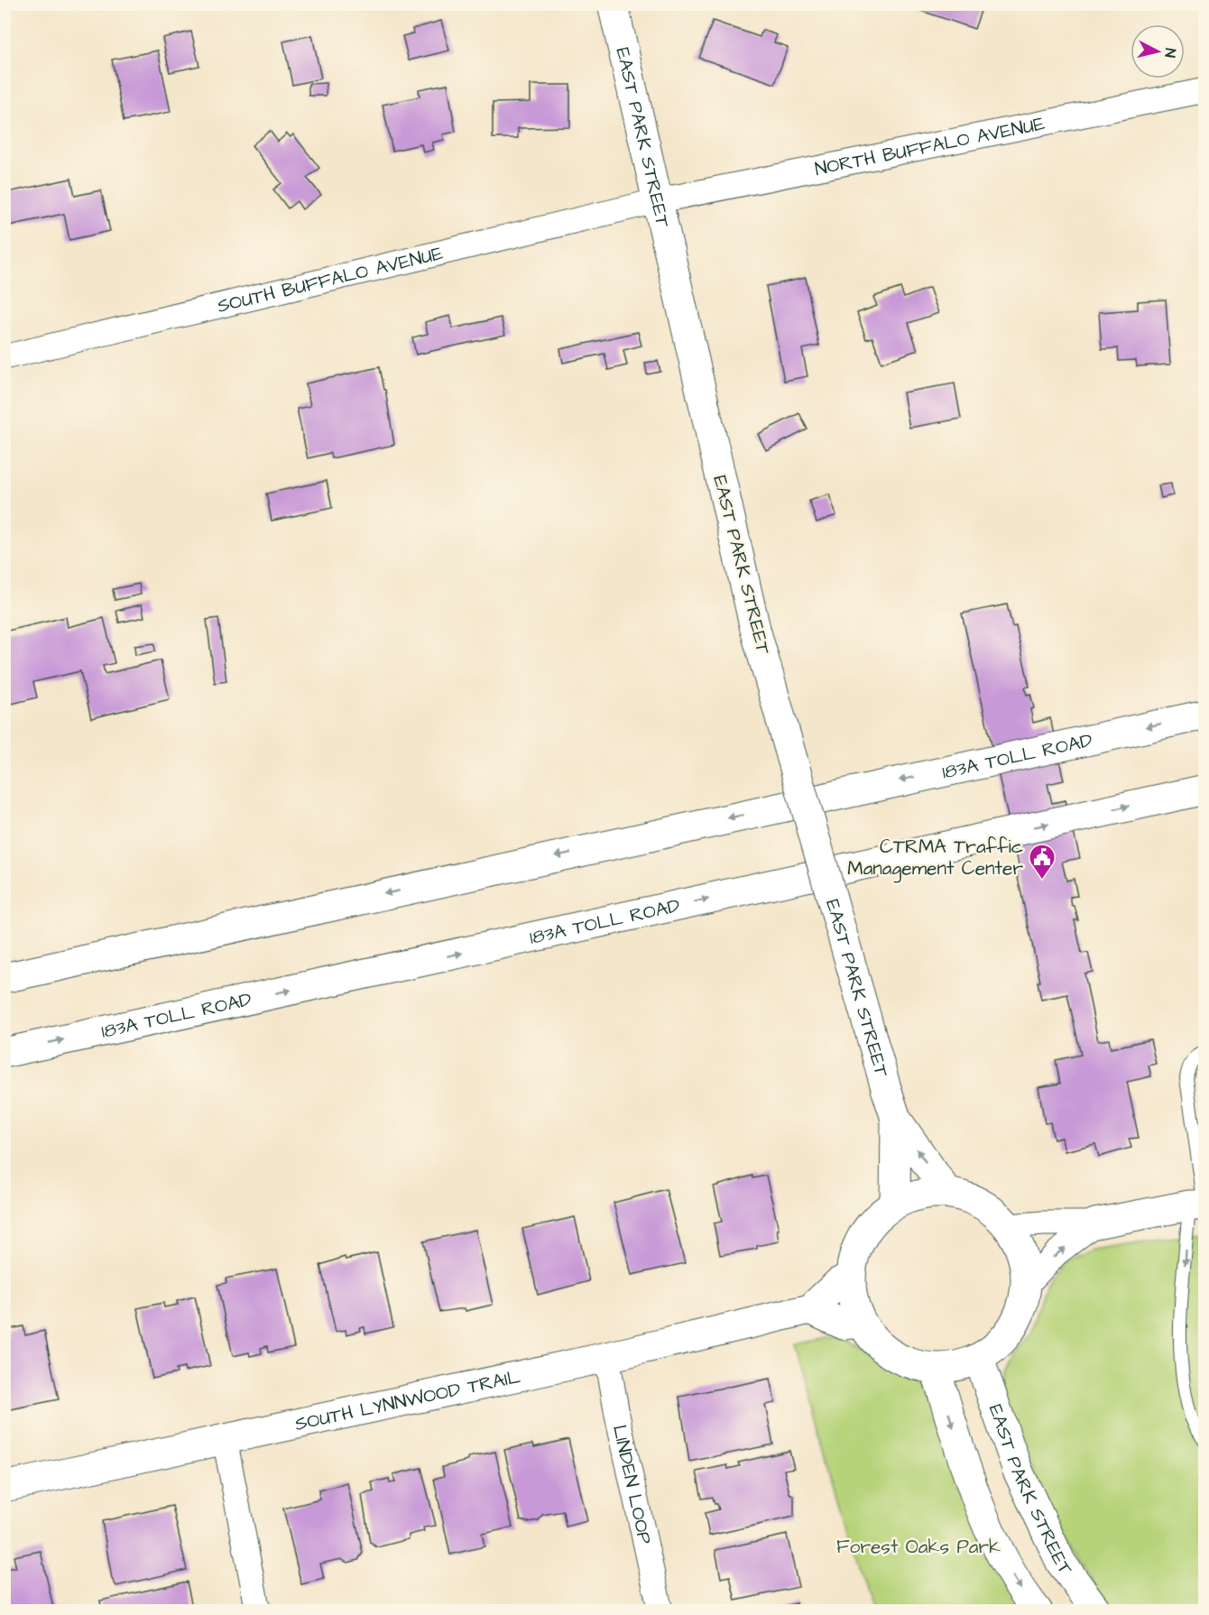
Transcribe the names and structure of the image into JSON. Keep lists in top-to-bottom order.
{
  "streets": {
    "main road": ["EAST PARK STREET", "183A TOLL ROAD", "SOUTH LYNNWOOD TRAIL"],
    "street": ["NORTH BUFFALO AVENUE", "SOUTH BUFFALO AVENUE", "LINDEN LOOP"]
  },
  "crossings": [
    ["EAST PARK STREET", "NORTH BUFFALO AVENUE"],
    ["EAST PARK STREET", "SOUTH BUFFALO AVENUE"],
    ["EAST PARK STREET", "SOUTH LYNNWOOD TRAIL"],
    ["NORTH BUFFALO AVENUE", "SOUTH BUFFALO AVENUE"],
    ["SOUTH LYNNWOOD TRAIL", "LINDEN LOOP"]
  ],
  "parks": ["Forest Oaks Park"],
  "places": {
    "public building": ["CTRMA Traffic Management Center"]
  },
  "north": "right"
}
